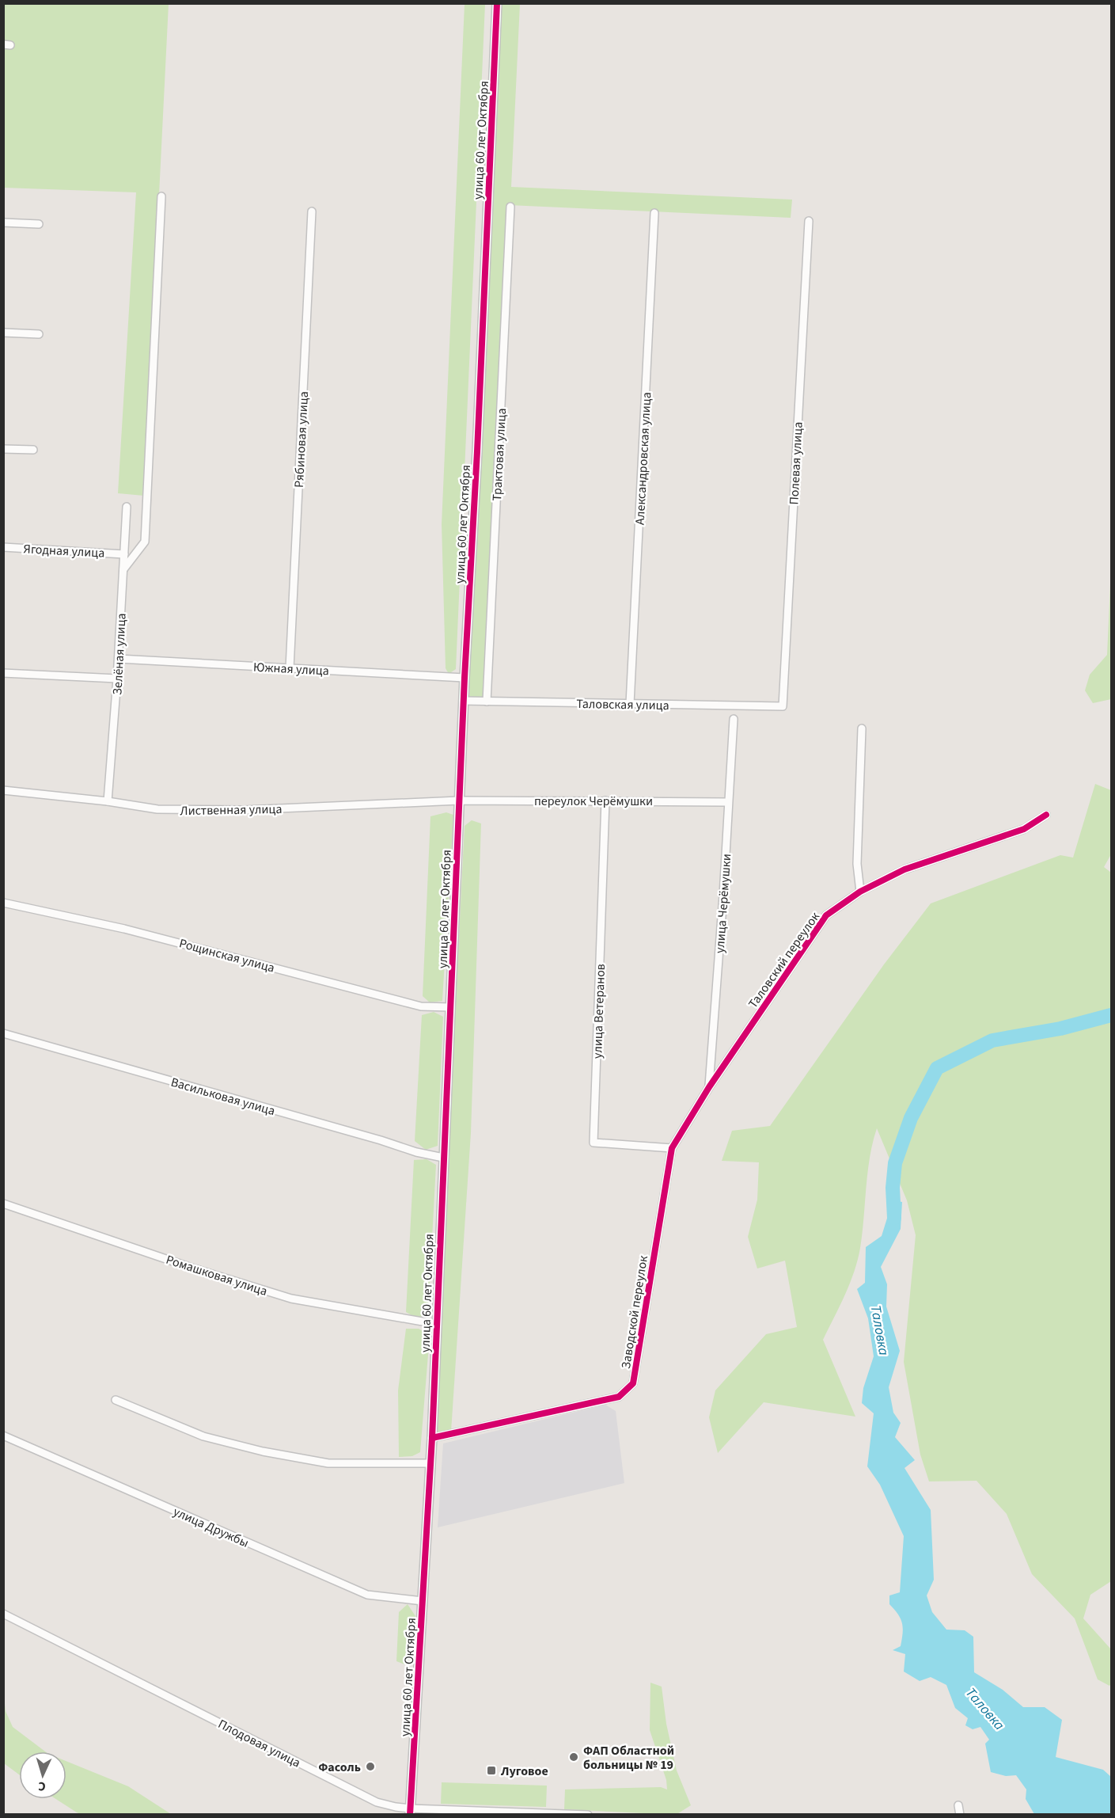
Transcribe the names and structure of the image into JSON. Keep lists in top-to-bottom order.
{
  "streets": {
    "street": [
      "улица 60 лет Октября",
      "Рябиновая улица",
      "Трактовая улица",
      "Александровская улица",
      "Полевая улица",
      "Ягодная улица",
      "Зелёная улица",
      "Южная улица",
      "Таловская улица",
      "переулок Черёмушки",
      "Лиственная улица",
      "улица Черёмушки",
      "Рощинская улица",
      "Таловский переулок",
      "улица Ветеранов",
      "Васильковая улица",
      "Ромашковая улица",
      "Заводской переулок",
      "улица Дружбы",
      "Плодовая улица"
    ]
  },
  "crossings": [
    ["улица 60 лет Октября", "Южная улица"],
    ["улица 60 лет Октября", "Таловская улица"],
    ["улица 60 лет Октября", "переулок Черёмушки"],
    ["улица 60 лет Октября", "Лиственная улица"],
    ["улица 60 лет Октября", "Рощинская улица"],
    ["улица 60 лет Октября", "Васильковая улица"],
    ["улица 60 лет Октября", "Ромашковая улица"],
    ["улица 60 лет Октября", "Заводской переулок"],
    ["улица 60 лет Октября", "улица Дружбы"],
    ["улица 60 лет Октября", "Плодовая улица"],
    ["Рябиновая улица", "Южная улица"],
    ["Трактовая улица", "Таловская улица"],
    ["Александровская улица", "Таловская улица"],
    ["Полевая улица", "Таловская улица"],
    ["Ягодная улица", "Зелёная улица"],
    ["Зелёная улица", "Южная улица"],
    ["Зелёная улица", "Лиственная улица"],
    ["переулок Черёмушки", "Лиственная улица"],
    ["переулок Черёмушки", "улица Черёмушки"],
    ["переулок Черёмушки", "улица Ветеранов"],
    ["улица Черёмушки", "Таловский переулок"],
    ["Таловский переулок", "улица Ветеранов"],
    ["Таловский переулок", "Заводской переулок"],
    ["улица Ветеранов", "Заводской переулок"]
  ],
  "water": ["Таловка"],
  "places": {
    "other": ["ФАП Областной больницы № 19", "Фасоль"],
    "transit": ["Луговое"]
  },
  "north": "bottom"
}
